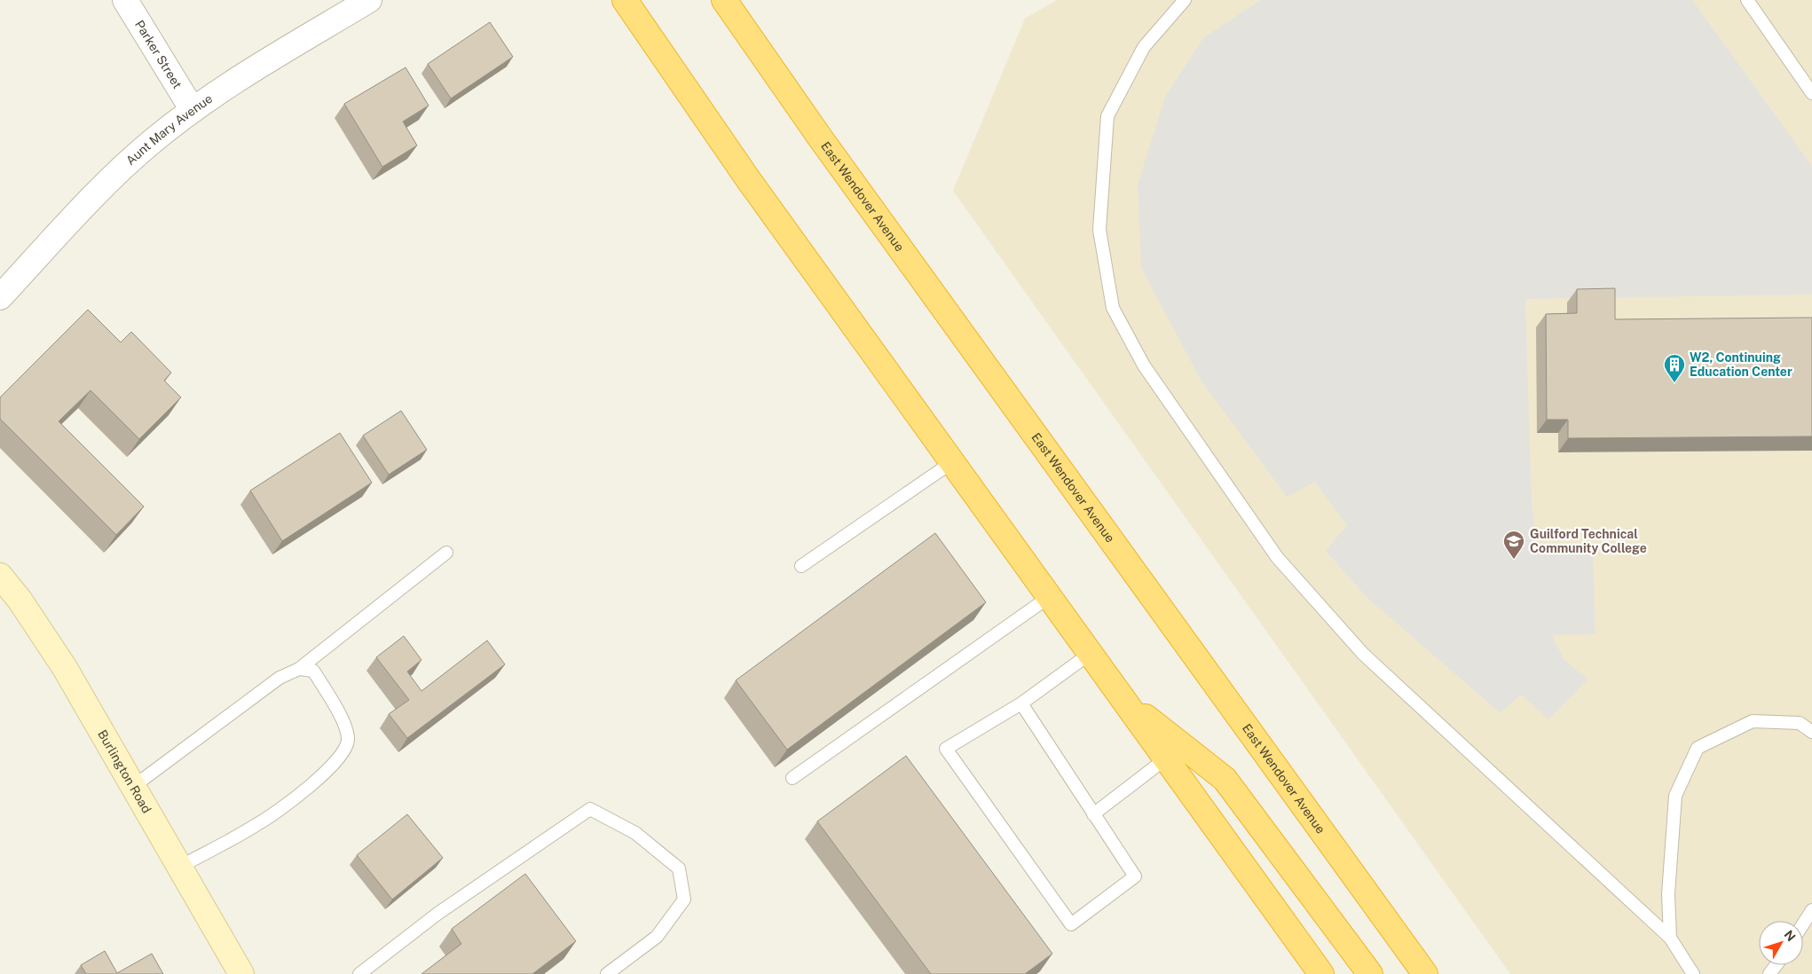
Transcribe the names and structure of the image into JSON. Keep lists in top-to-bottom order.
{
  "streets": {
    "highway": ["East Wendover Avenue"],
    "main road": ["Burlington Road"],
    "street": ["Parker Street", "Aunt Mary Avenue"]
  },
  "crossings": [
    ["Parker Street", "Aunt Mary Avenue"]
  ],
  "places": {
    "building": ["W2, Continuing Education Center"],
    "school or university": ["Guilford Technical Community College"]
  },
  "north": "top right"
}
